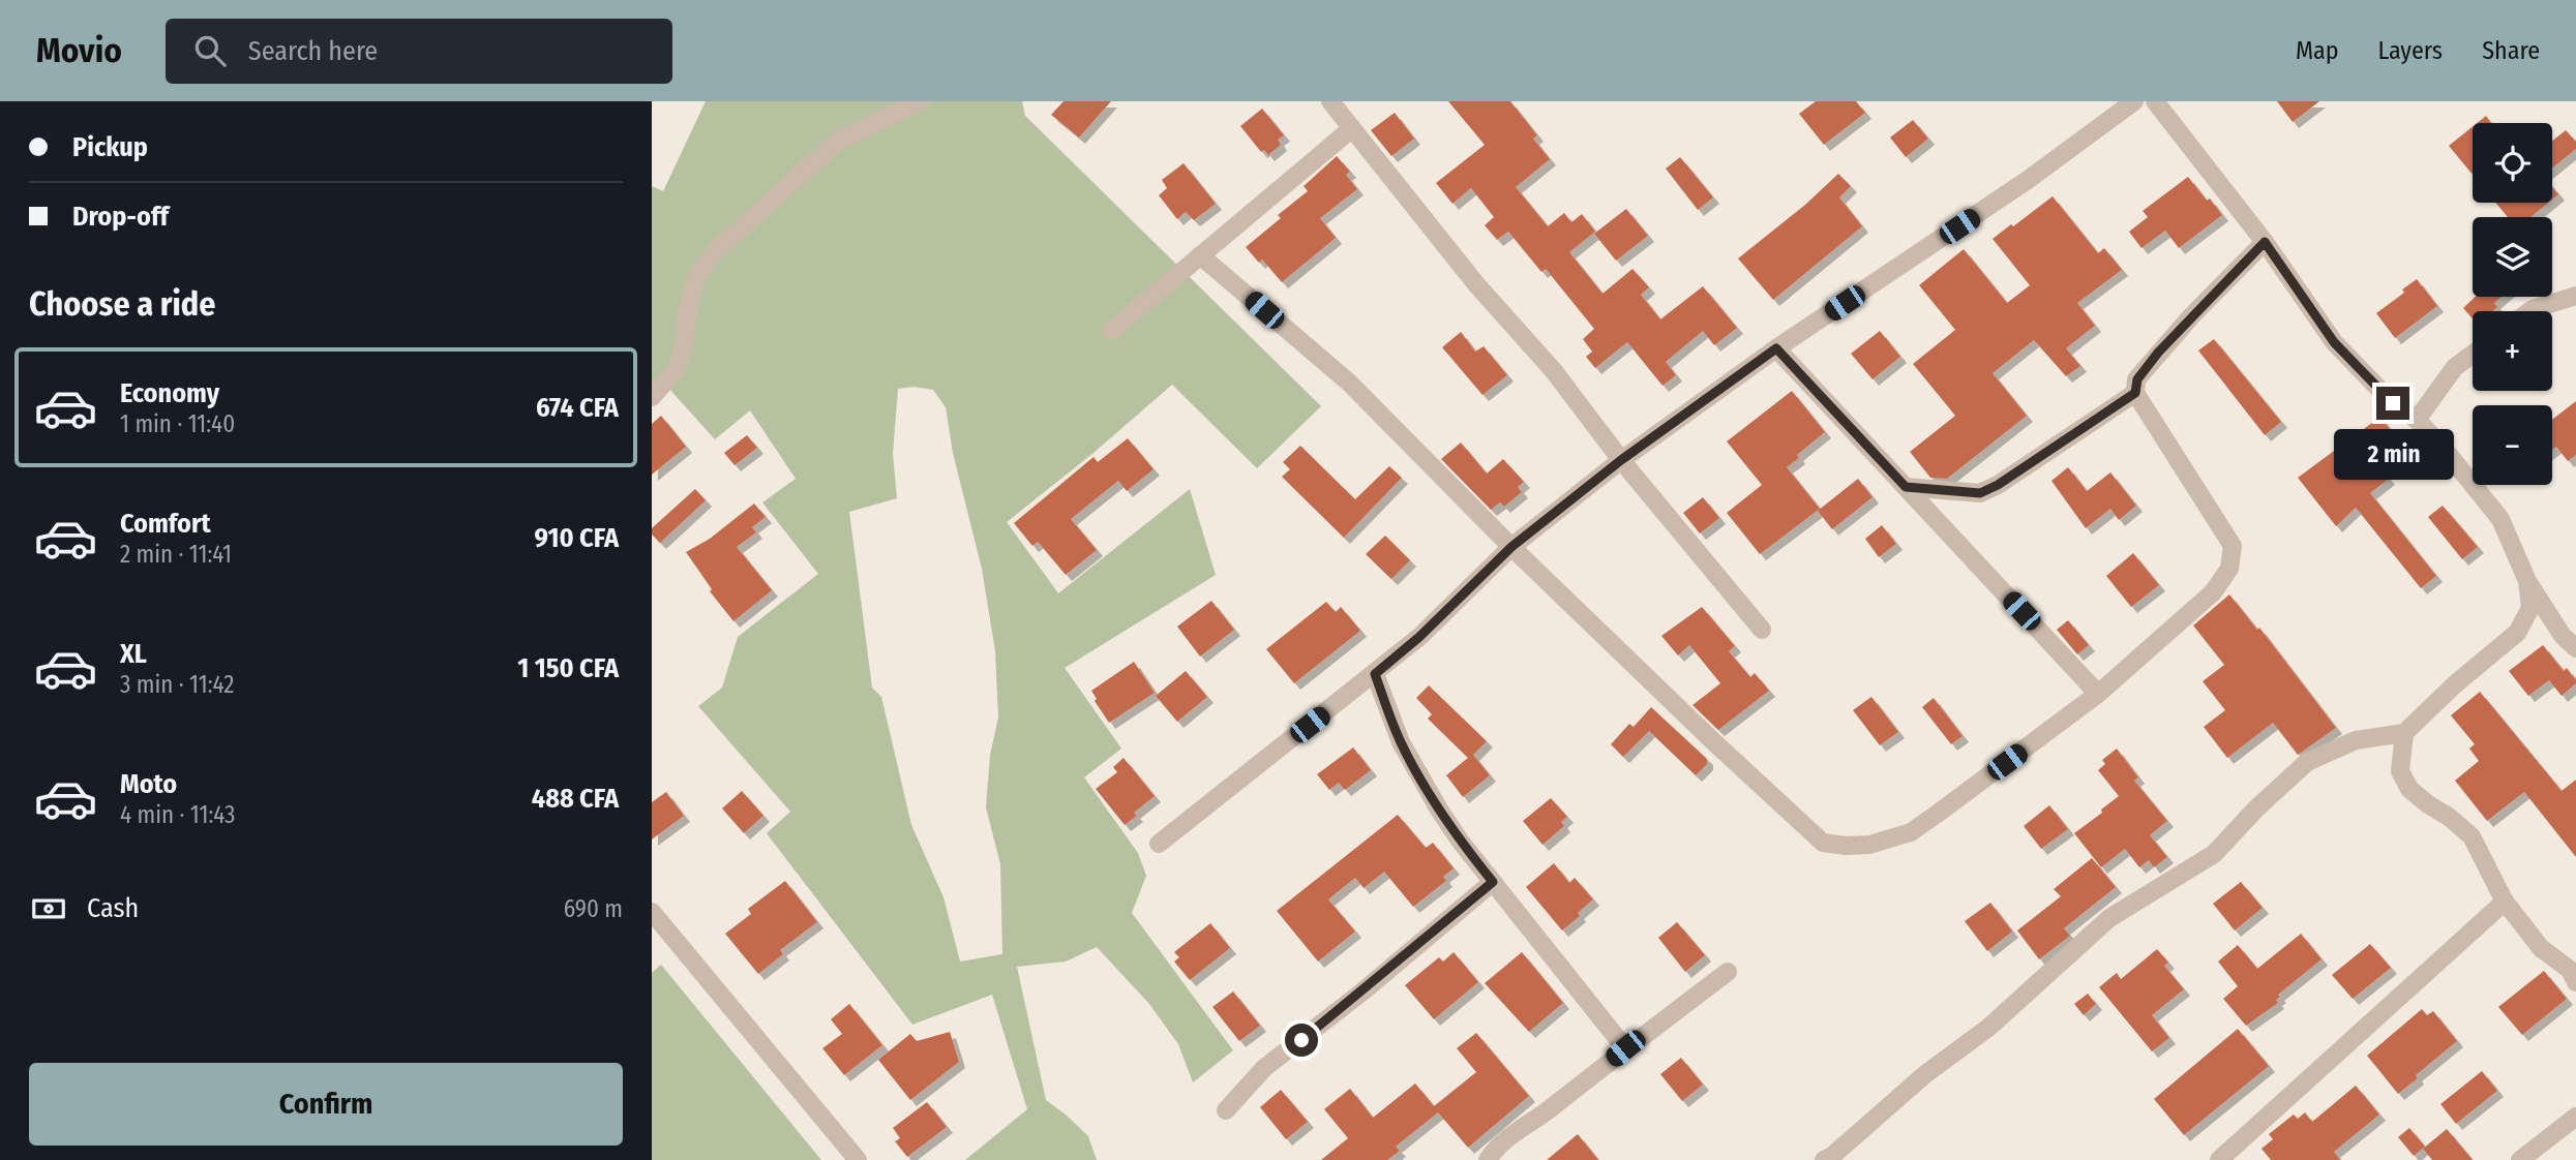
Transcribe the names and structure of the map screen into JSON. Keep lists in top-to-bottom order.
{
  "page": {
    "header": "Movio",
    "search": "Search here",
    "nav": ["Map", "Layers", "Share"],
    "banner": ["Pickup", "Drop-off"],
    "map_buttons": ["+", "−"],
    "heading": "Choose a ride",
    "list": [
      {
        "name": "Economy",
        "note": "1 min · 11:40",
        "value": "674 CFA"
      },
      {
        "name": "Comfort",
        "note": "2 min · 11:41",
        "value": "910 CFA"
      },
      {
        "name": "XL",
        "note": "3 min · 11:42",
        "value": "1 150 CFA"
      },
      {
        "name": "Moto",
        "note": "4 min · 11:43",
        "value": "488 CFA"
      }
    ],
    "bubble": "2 min",
    "pay": ["Cash", "690 m"],
    "buttons": "Confirm"
  }
}
